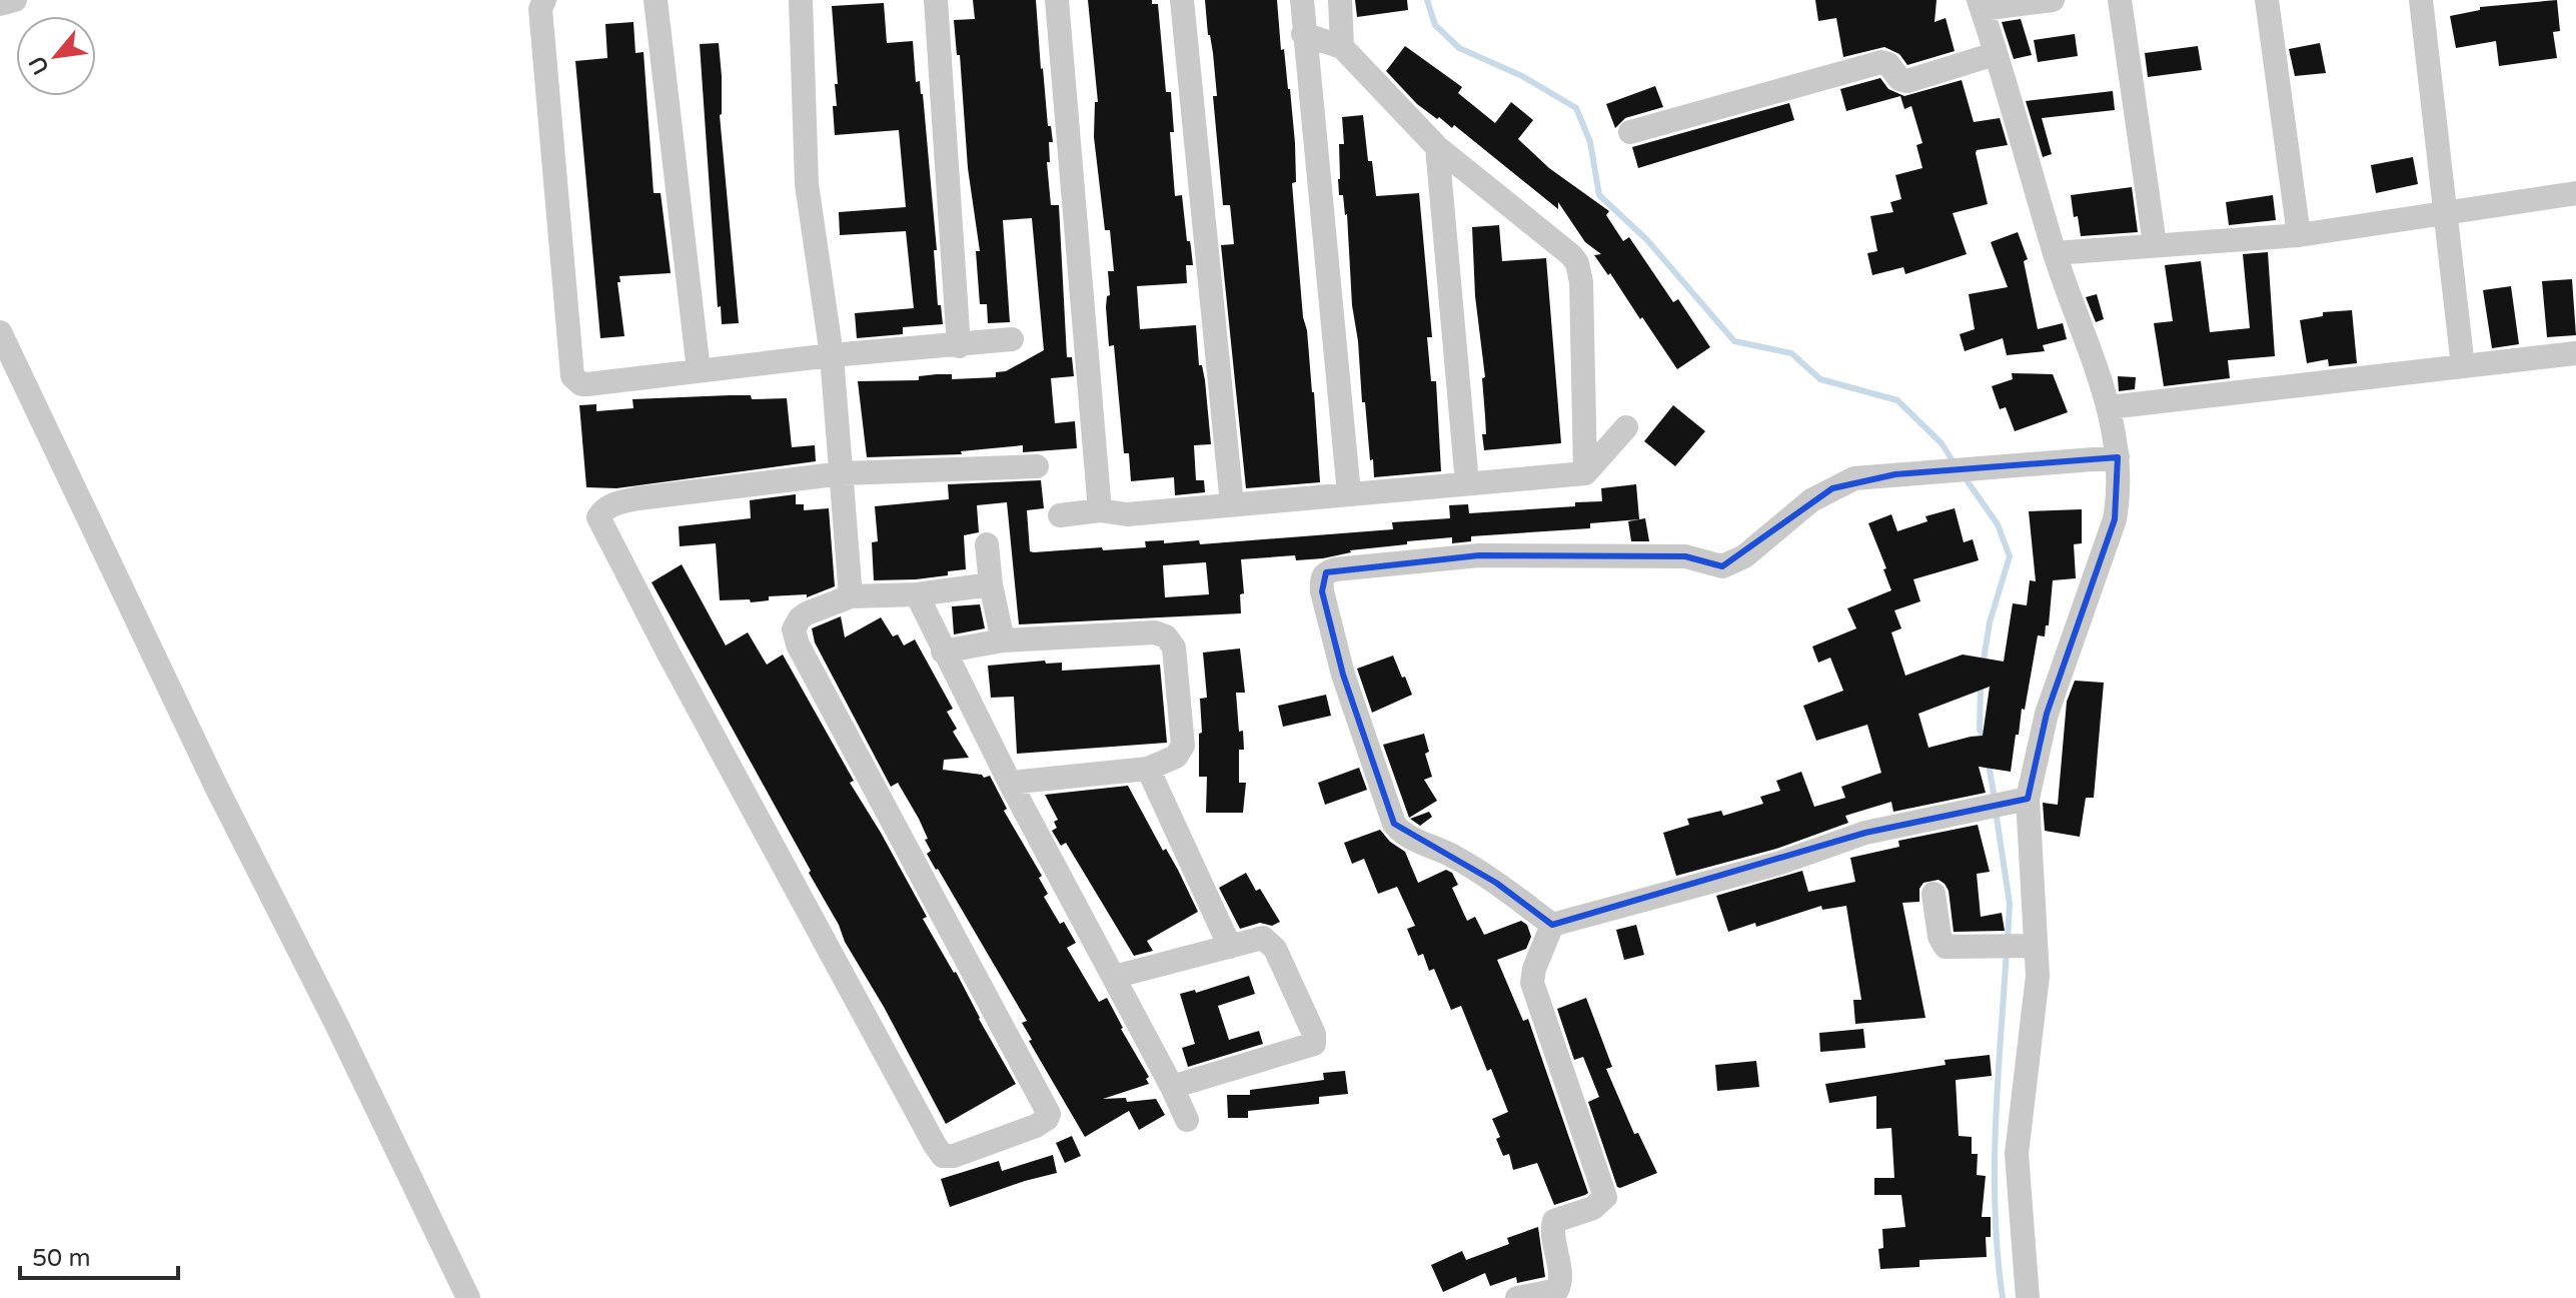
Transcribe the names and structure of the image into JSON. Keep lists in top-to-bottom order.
{
  "scale_bar": "50 m",
  "north": "bottom left"
}
